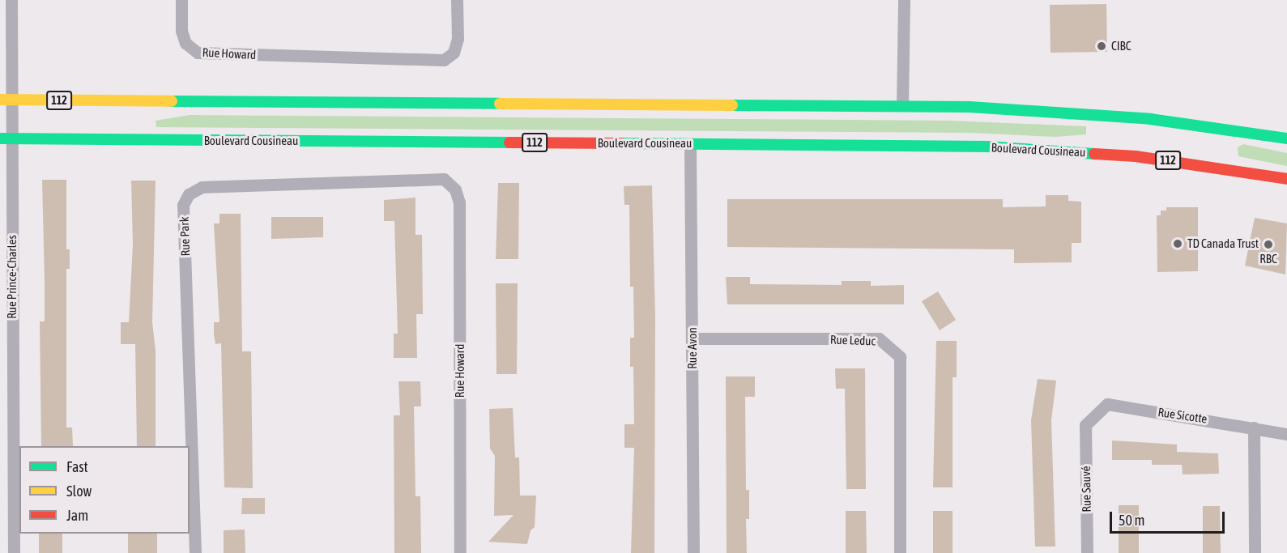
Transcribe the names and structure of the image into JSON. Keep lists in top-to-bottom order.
{
  "streets": {
    "main road": ["112", "Boulevard Cousineau"],
    "street": [
      "Rue Howard",
      "Rue Park",
      "Rue Prince-Charles",
      "Rue Leduc",
      "Rue Avon",
      "Rue Sicotte",
      "Rue Sauvé"
    ]
  },
  "crossings": [
    ["Rue Howard", "Rue Park"],
    ["112", "Rue Prince-Charles"],
    ["Boulevard Cousineau", "Rue Prince-Charles"],
    ["Boulevard Cousineau", "Rue Avon"],
    ["Rue Leduc", "Rue Avon"],
    ["Rue Sicotte", "Rue Sauvé"]
  ],
  "places": ["CIBC", "TD Canada Trust", "RBC"],
  "legend": ["Fast", "Slow", "Jam"],
  "scale_bar": "50 m"
}
